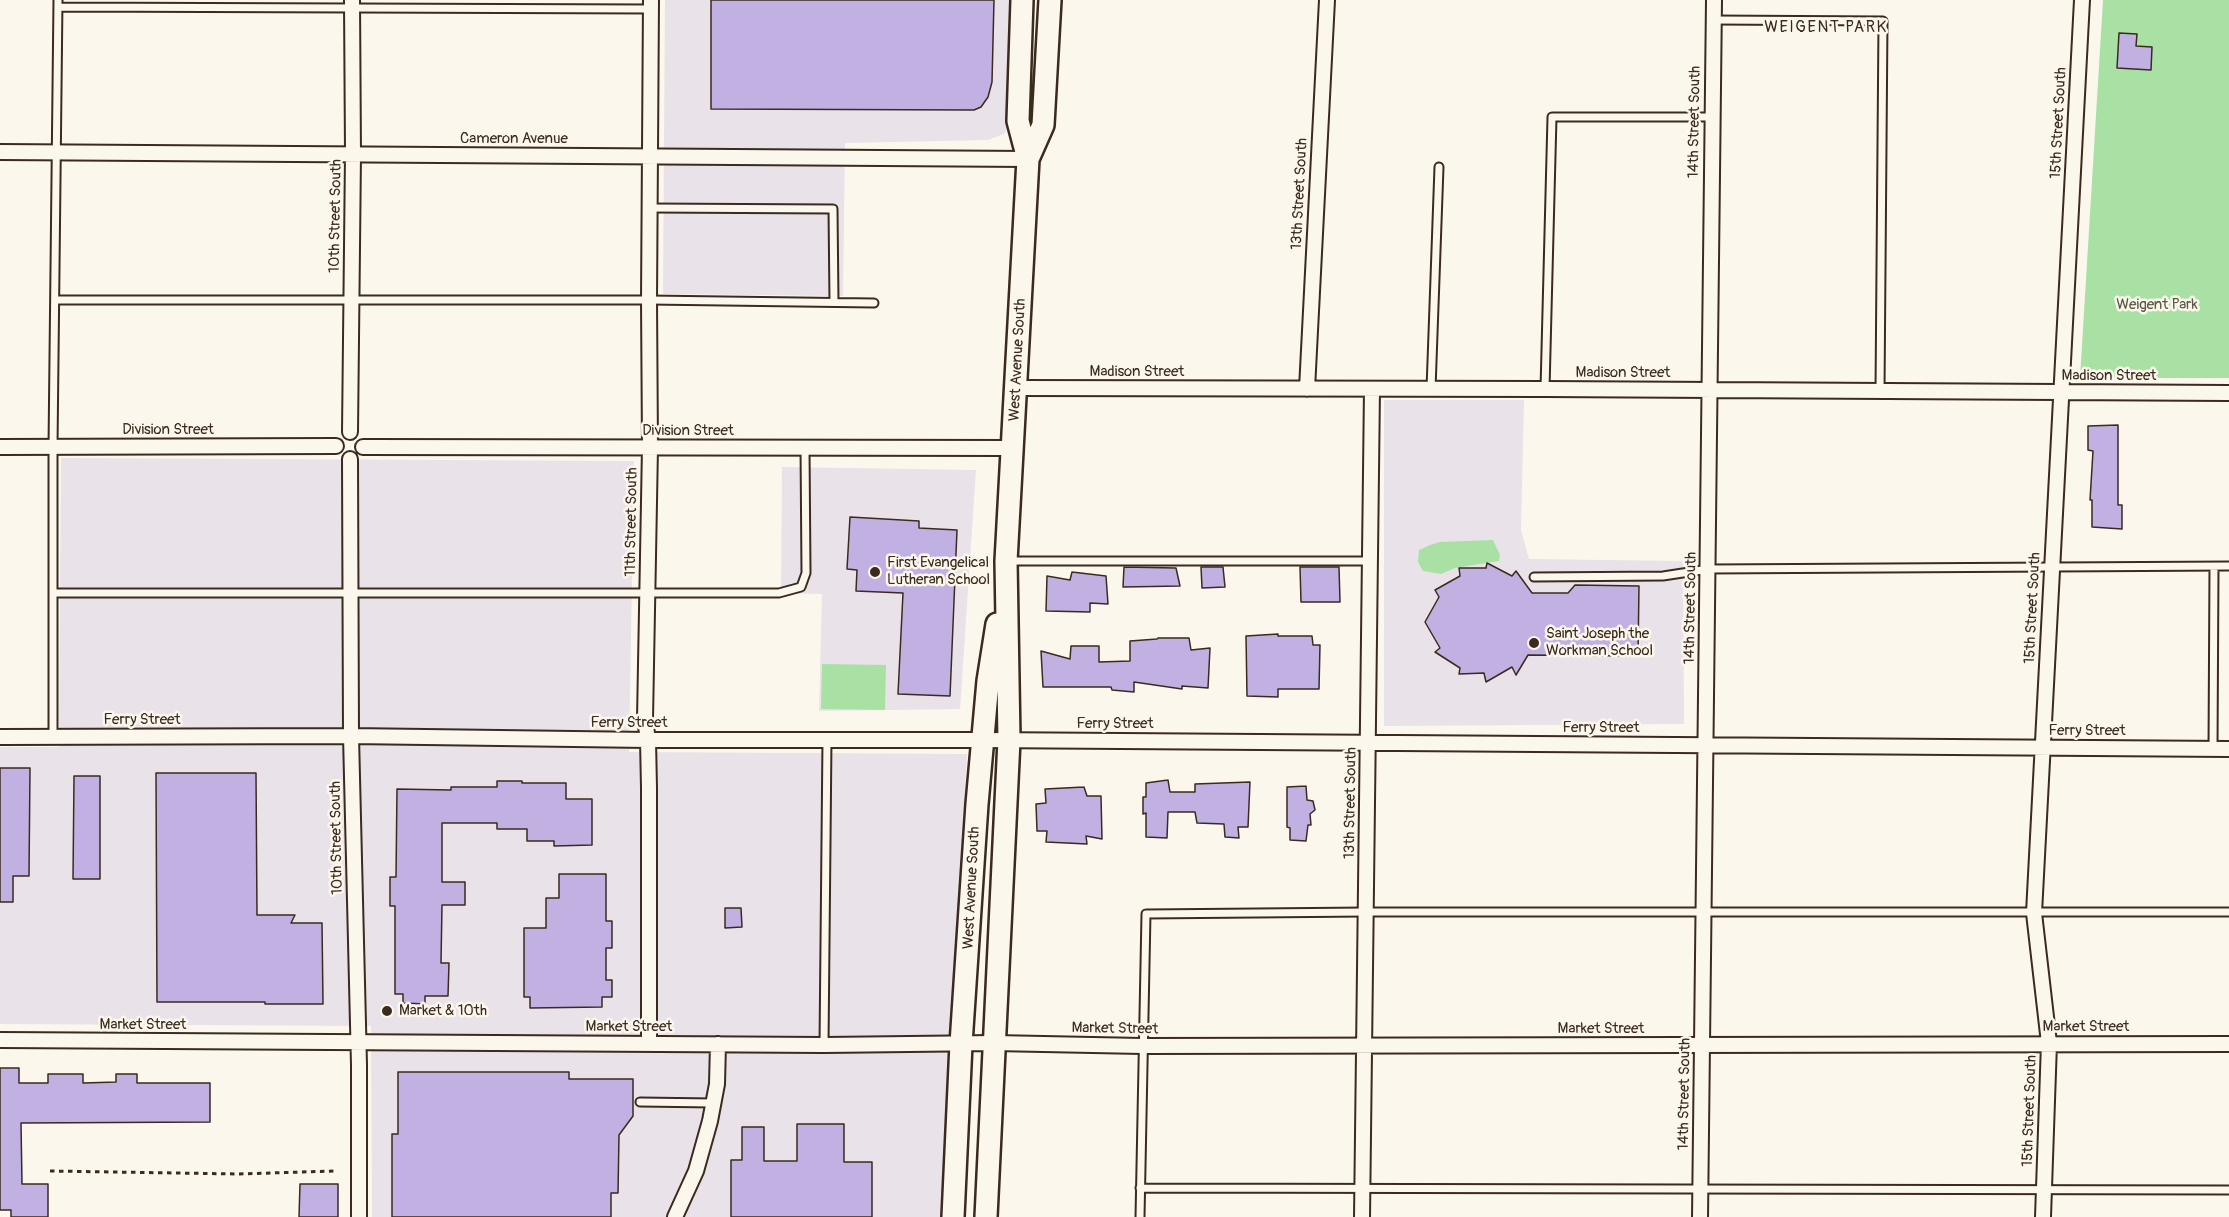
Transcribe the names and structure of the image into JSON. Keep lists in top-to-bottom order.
{
  "streets": {
    "main road": ["West Avenue South"],
    "street": [
      "14th Street South",
      "15th Street South",
      "Cameron Avenue",
      "13th Street South",
      "10th Street South",
      "Madison Street",
      "Division Street",
      "11th Street South",
      "Ferry Street",
      "Market Street"
    ]
  },
  "crossings": [
    ["14th Street South", "Madison Street"],
    ["14th Street South", "Ferry Street"],
    ["14th Street South", "Market Street"],
    ["15th Street South", "Madison Street"],
    ["15th Street South", "Ferry Street"],
    ["15th Street South", "Market Street"],
    ["Cameron Avenue", "10th Street South"],
    ["Cameron Avenue", "West Avenue South"],
    ["Cameron Avenue", "11th Street South"],
    ["13th Street South", "Madison Street"],
    ["13th Street South", "Ferry Street"],
    ["13th Street South", "Market Street"],
    ["10th Street South", "Division Street"],
    ["10th Street South", "Ferry Street"],
    ["10th Street South", "Market Street"],
    ["West Avenue South", "Madison Street"],
    ["West Avenue South", "Division Street"],
    ["West Avenue South", "Ferry Street"],
    ["West Avenue South", "Market Street"],
    ["Division Street", "11th Street South"],
    ["11th Street South", "Ferry Street"],
    ["11th Street South", "Market Street"]
  ],
  "districts": ["WEIGENT PARK"],
  "parks": ["Weigent Park"],
  "places": ["First Evangelical Lutheran School", "Saint Joseph the Workman School", "Market & 10th"]
}
